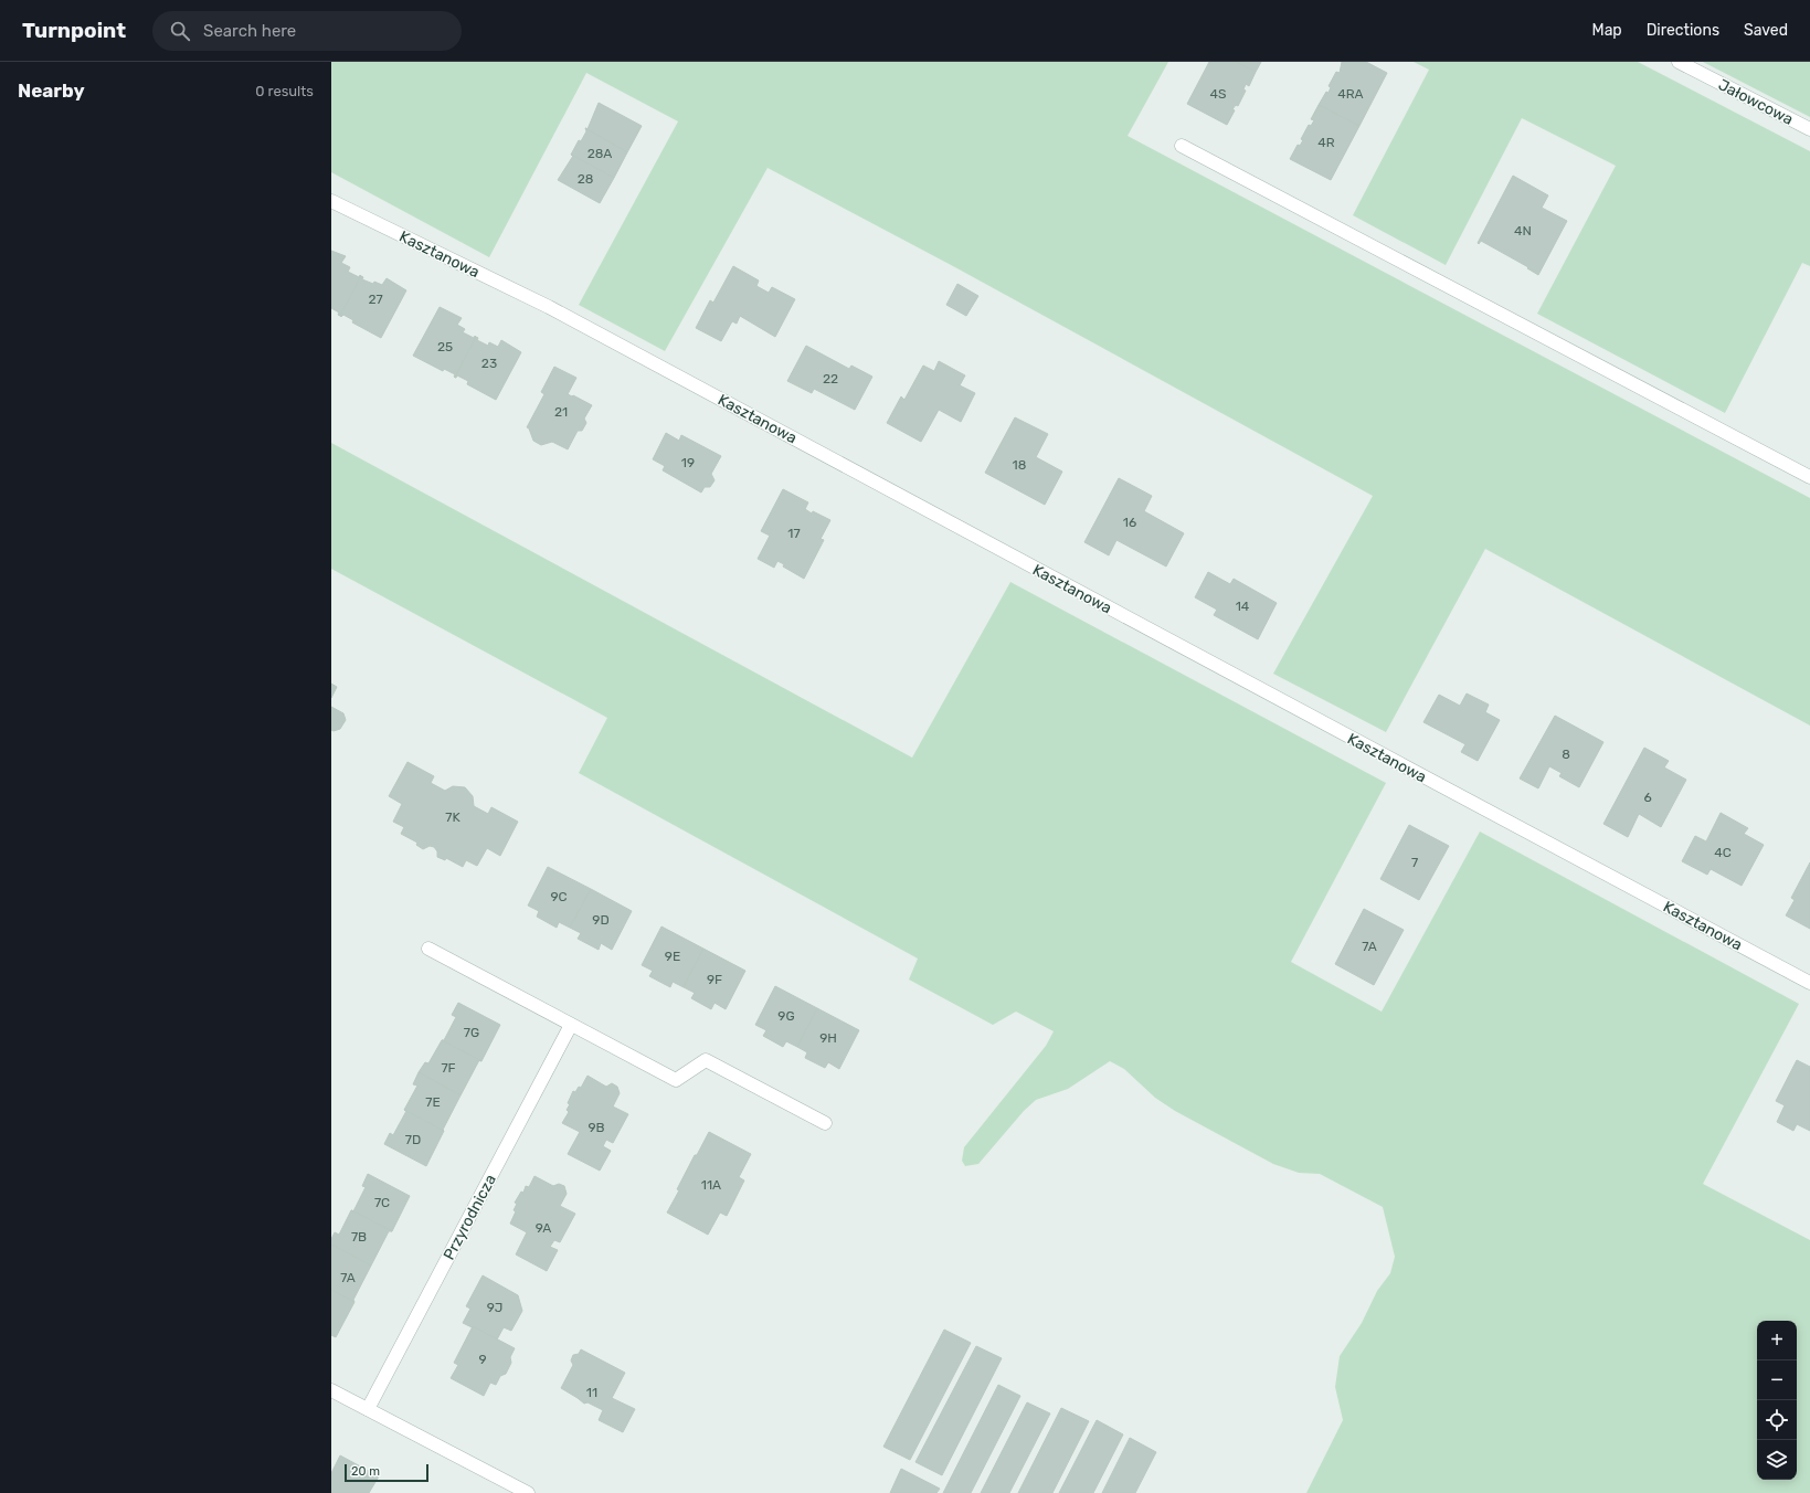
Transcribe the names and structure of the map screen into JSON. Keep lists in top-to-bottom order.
{
  "streets": {
    "street": ["Jałowcowa", "Kasztanowa", "Przyrodnicza"]
  },
  "house_numbers": [
    "4S",
    "4RA",
    "4R",
    "28A",
    "28",
    "4N",
    "27",
    "25",
    "23",
    "22",
    "21",
    "19",
    "18",
    "16",
    "17",
    "14",
    "8",
    "6",
    "7K",
    "4C",
    "7",
    "9C",
    "9D",
    "7A",
    "9E",
    "9F",
    "9G",
    "7G",
    "9H",
    "7F",
    "7E",
    "9B",
    "7D",
    "11A",
    "7C",
    "9A",
    "7B",
    "7A",
    "9J",
    "9",
    "11"
  ],
  "scale_bar": "20 m",
  "page": {
    "header": "Turnpoint",
    "search": "Search here",
    "nav": ["Map", "Directions", "Saved"],
    "heading": ["Nearby", "0 results"],
    "map_buttons": ["+", "−"],
    "scale": "20 m"
  }
}
